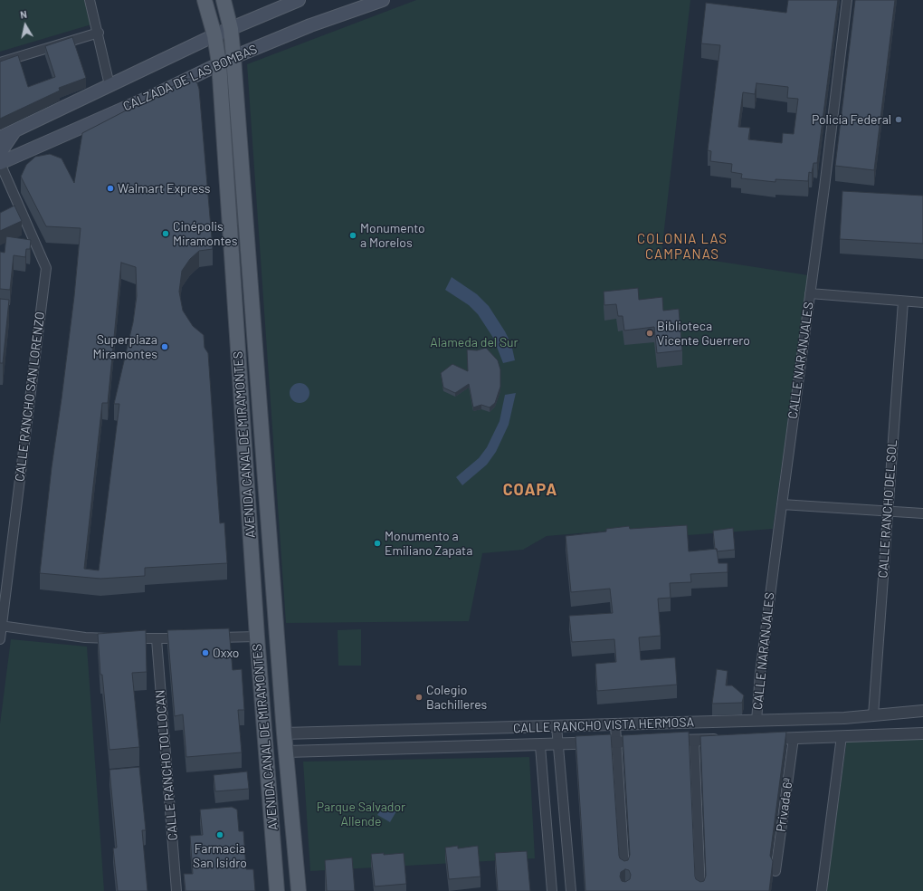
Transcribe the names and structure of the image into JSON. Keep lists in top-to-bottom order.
{
  "streets": {
    "main road": ["CALZADA DE LAS BOMBAS", "AVENIDA CANAL DE MIRAMONTES"],
    "street": [
      "CALLE NARANJALES",
      "CALLE RANCHO SAN LORENZO",
      "CALLE RANCHO DEL SOL",
      "CALLE RANCHO VISTA HERMOSA",
      "CALLE RANCHO TOLLOCAN",
      "Privada 6ª"
    ]
  },
  "crossings": [
    ["CALZADA DE LAS BOMBAS", "CALLE RANCHO SAN LORENZO"],
    ["CALZADA DE LAS BOMBAS", "AVENIDA CANAL DE MIRAMONTES"],
    ["CALLE NARANJALES", "CALLE RANCHO VISTA HERMOSA"],
    ["AVENIDA CANAL DE MIRAMONTES", "CALLE RANCHO VISTA HERMOSA"],
    ["CALLE RANCHO DEL SOL", "CALLE RANCHO VISTA HERMOSA"]
  ],
  "districts": ["COLONIA LAS CAMPANAS", "COAPA"],
  "parks": ["Alameda del Sur", "Parque Salvador Allende"],
  "places": [
    "Policía Federal",
    "Walmart Express",
    "Cinépolis Miramontes",
    "Monumento a Morelos",
    "Biblioteca Vicente Guerrero",
    "Superplaza Miramontes",
    "Monumento a Emiliano Zapata",
    "Oxxo",
    "Colegio Bachilleres",
    "Farmacia San Isidro"
  ],
  "north": "top"
}
